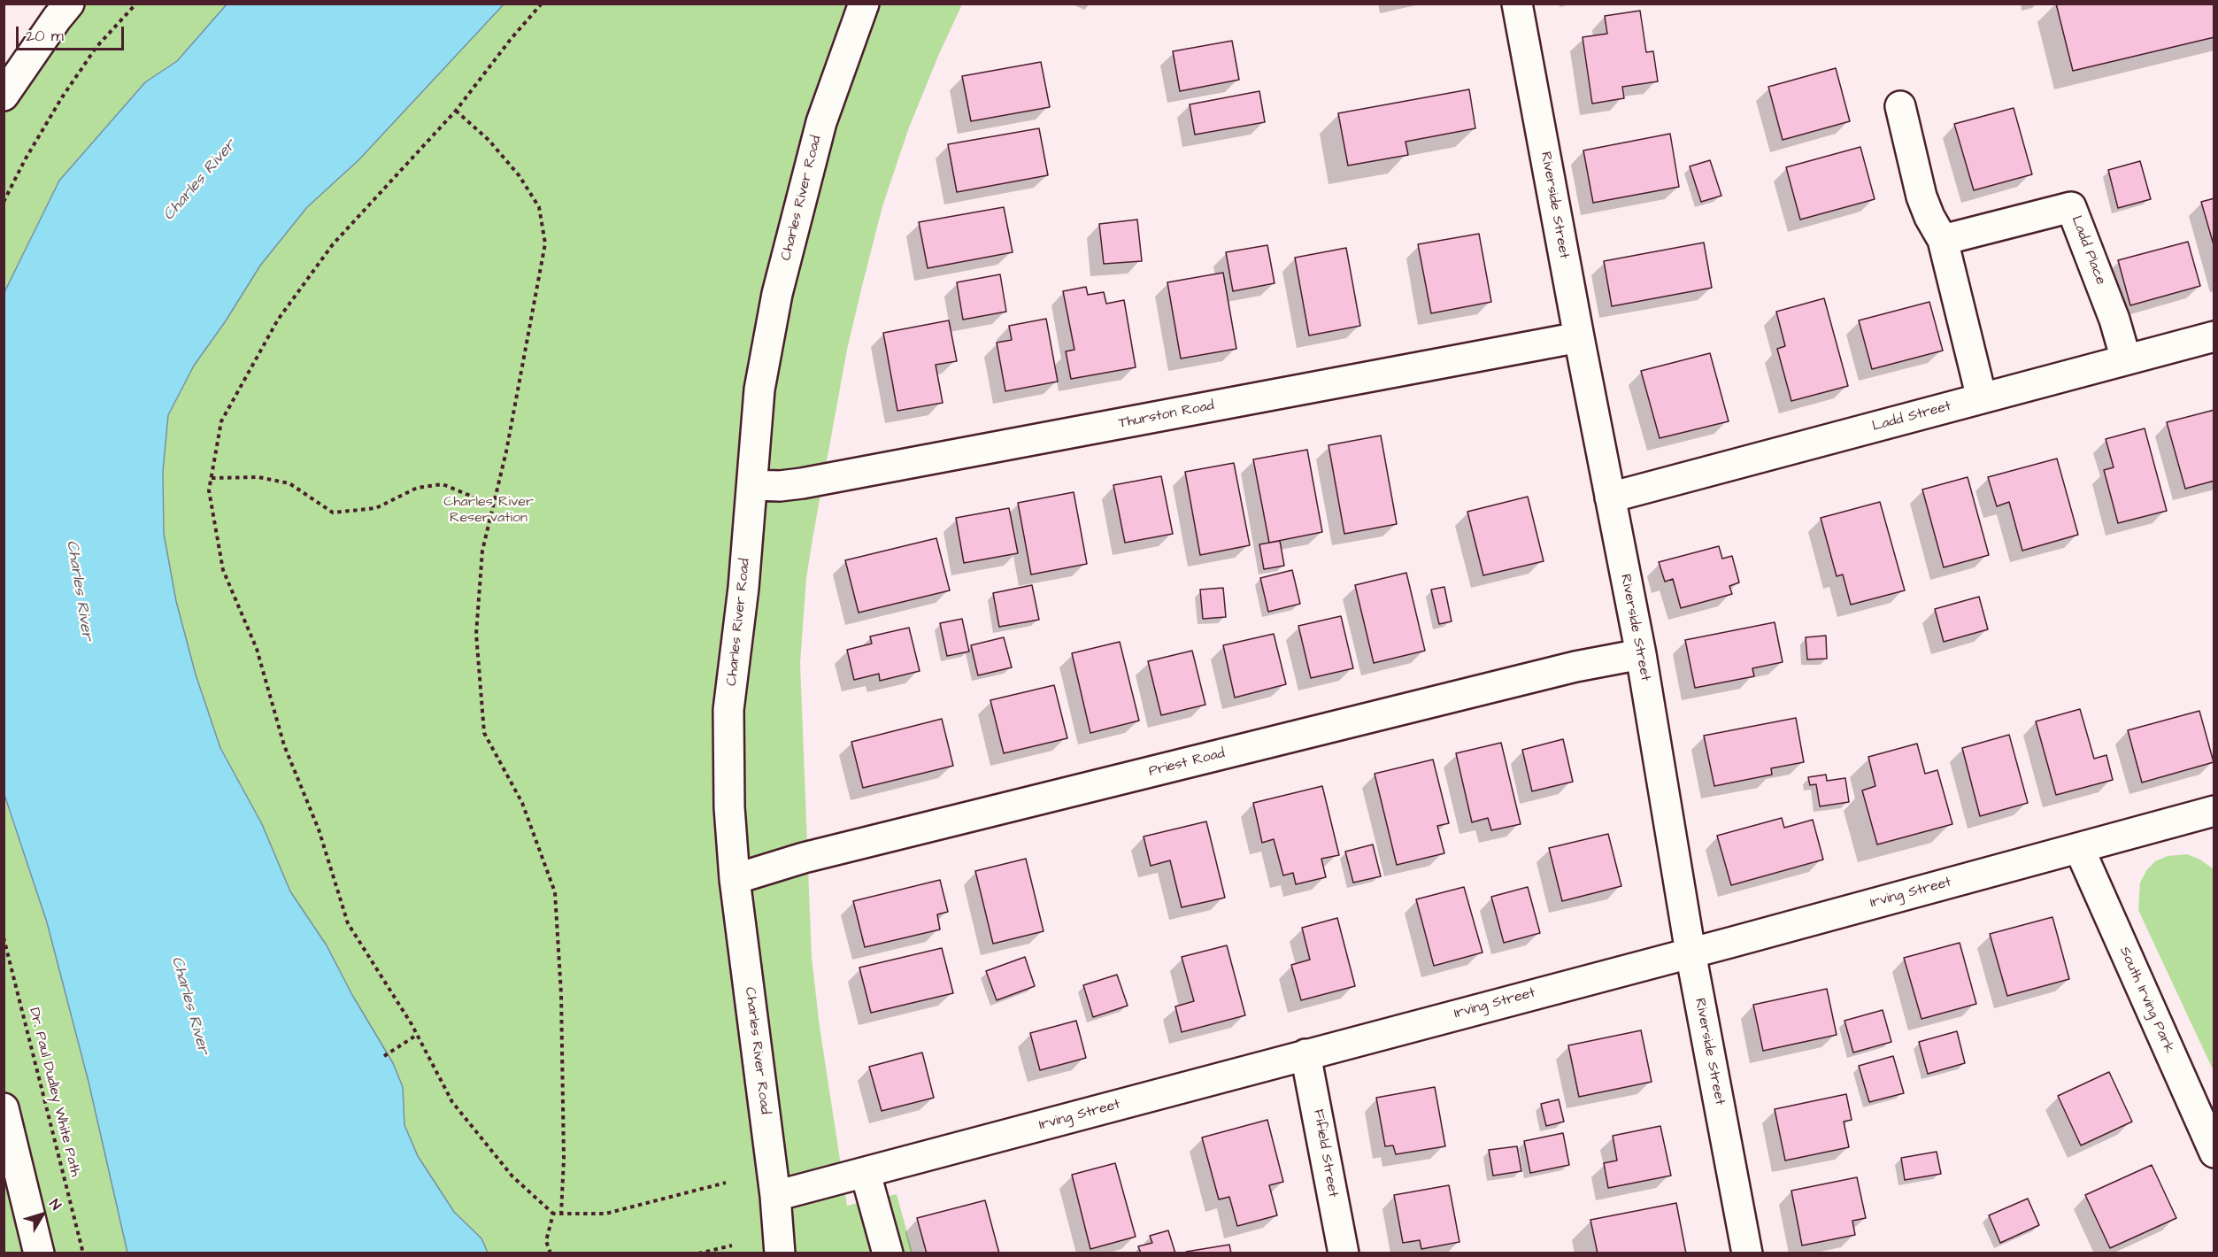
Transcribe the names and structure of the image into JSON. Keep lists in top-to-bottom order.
{
  "streets": {
    "street": [
      "Charles River Road",
      "Riverside Street",
      "Ladd Place",
      "Thurston Road",
      "Ladd Street",
      "Priest Road",
      "Irving Street",
      "South Irving Park",
      "Fifield Street"
    ],
    "path": ["Dr. Paul Dudley White Path"]
  },
  "crossings": [
    ["Charles River Road", "Thurston Road"],
    ["Charles River Road", "Priest Road"],
    ["Charles River Road", "Irving Street"],
    ["Riverside Street", "Thurston Road"],
    ["Riverside Street", "Ladd Street"],
    ["Riverside Street", "Priest Road"],
    ["Riverside Street", "Irving Street"],
    ["Ladd Place", "Ladd Street"],
    ["Irving Street", "South Irving Park"],
    ["Irving Street", "Fifield Street"]
  ],
  "water": ["Charles River"],
  "parks": ["Charles River Reservation"],
  "scale_bar": "20 m",
  "north": "top right"
}
